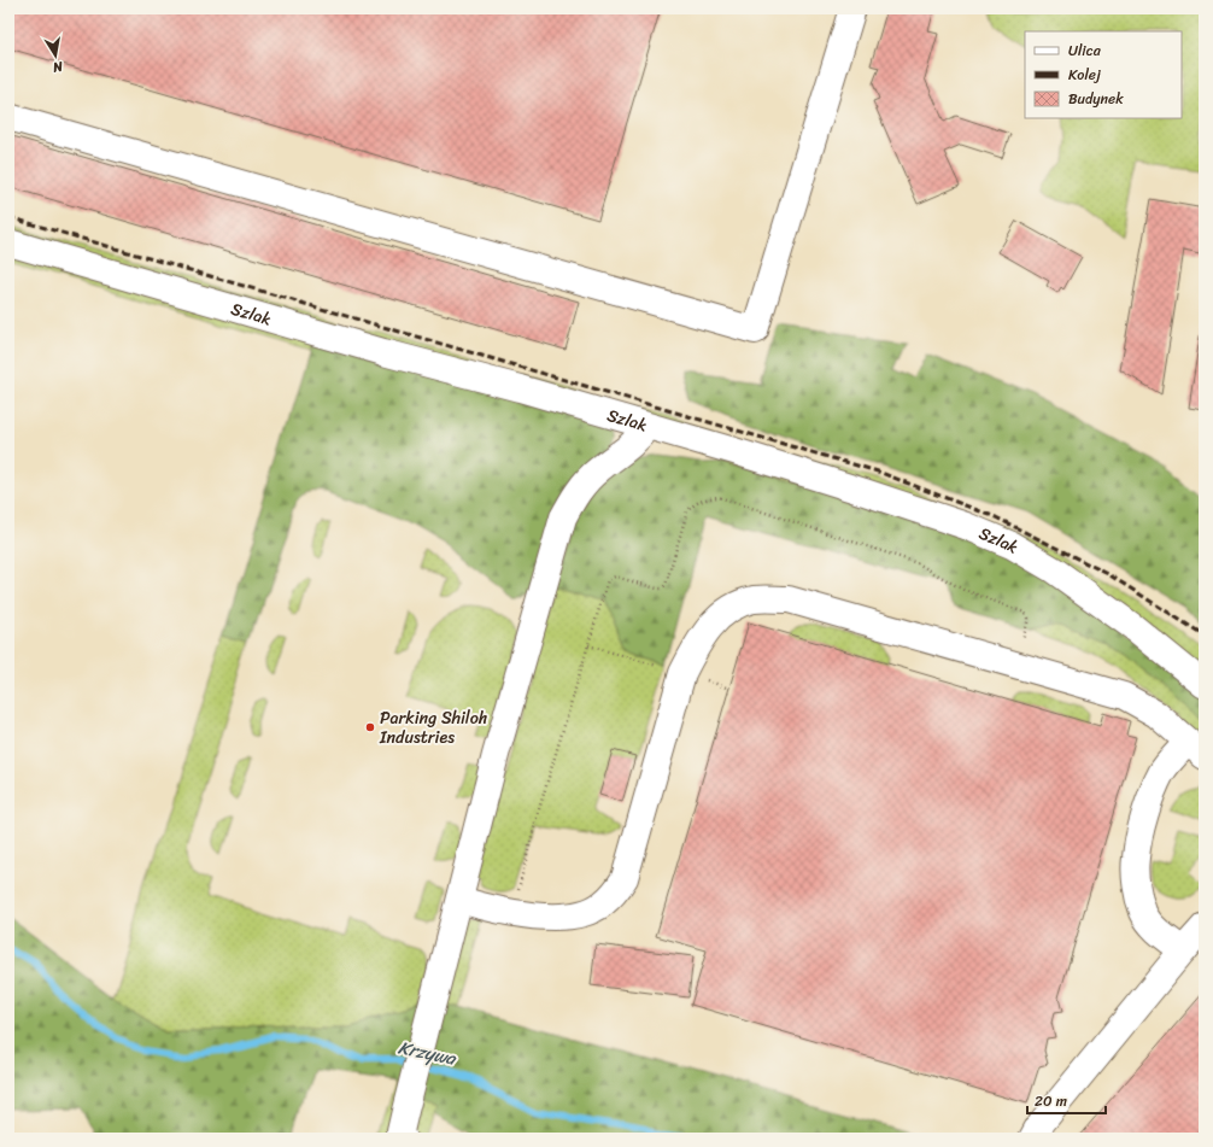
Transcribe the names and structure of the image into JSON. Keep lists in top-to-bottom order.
{
  "streets": {
    "street": ["Szlak"]
  },
  "water": ["Krzywa"],
  "places": ["Parking Shiloh Industries"],
  "legend": ["Ulica", "Kolej", "Budynek"],
  "scale_bar": "20 m",
  "north": "bottom"
}
